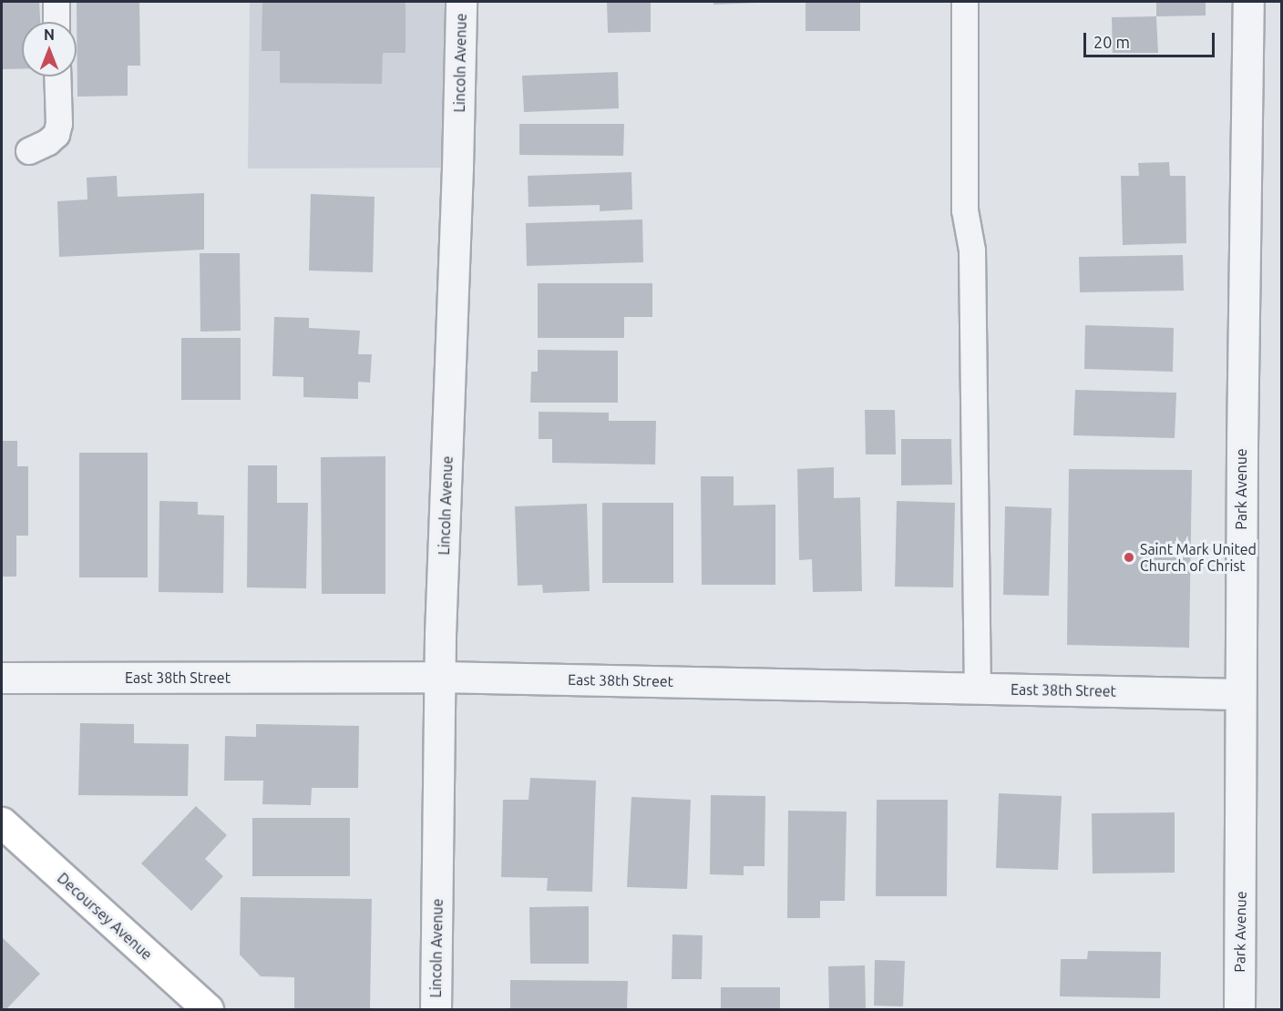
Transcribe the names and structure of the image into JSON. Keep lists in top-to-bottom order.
{
  "streets": {
    "main road": ["Decoursey Avenue"],
    "street": ["Lincoln Avenue", "Park Avenue", "East 38th Street"]
  },
  "crossings": [
    ["Lincoln Avenue", "East 38th Street"],
    ["Park Avenue", "East 38th Street"]
  ],
  "places": ["Saint Mark United Church of Christ"],
  "scale_bar": "20 m",
  "north": "top"
}
